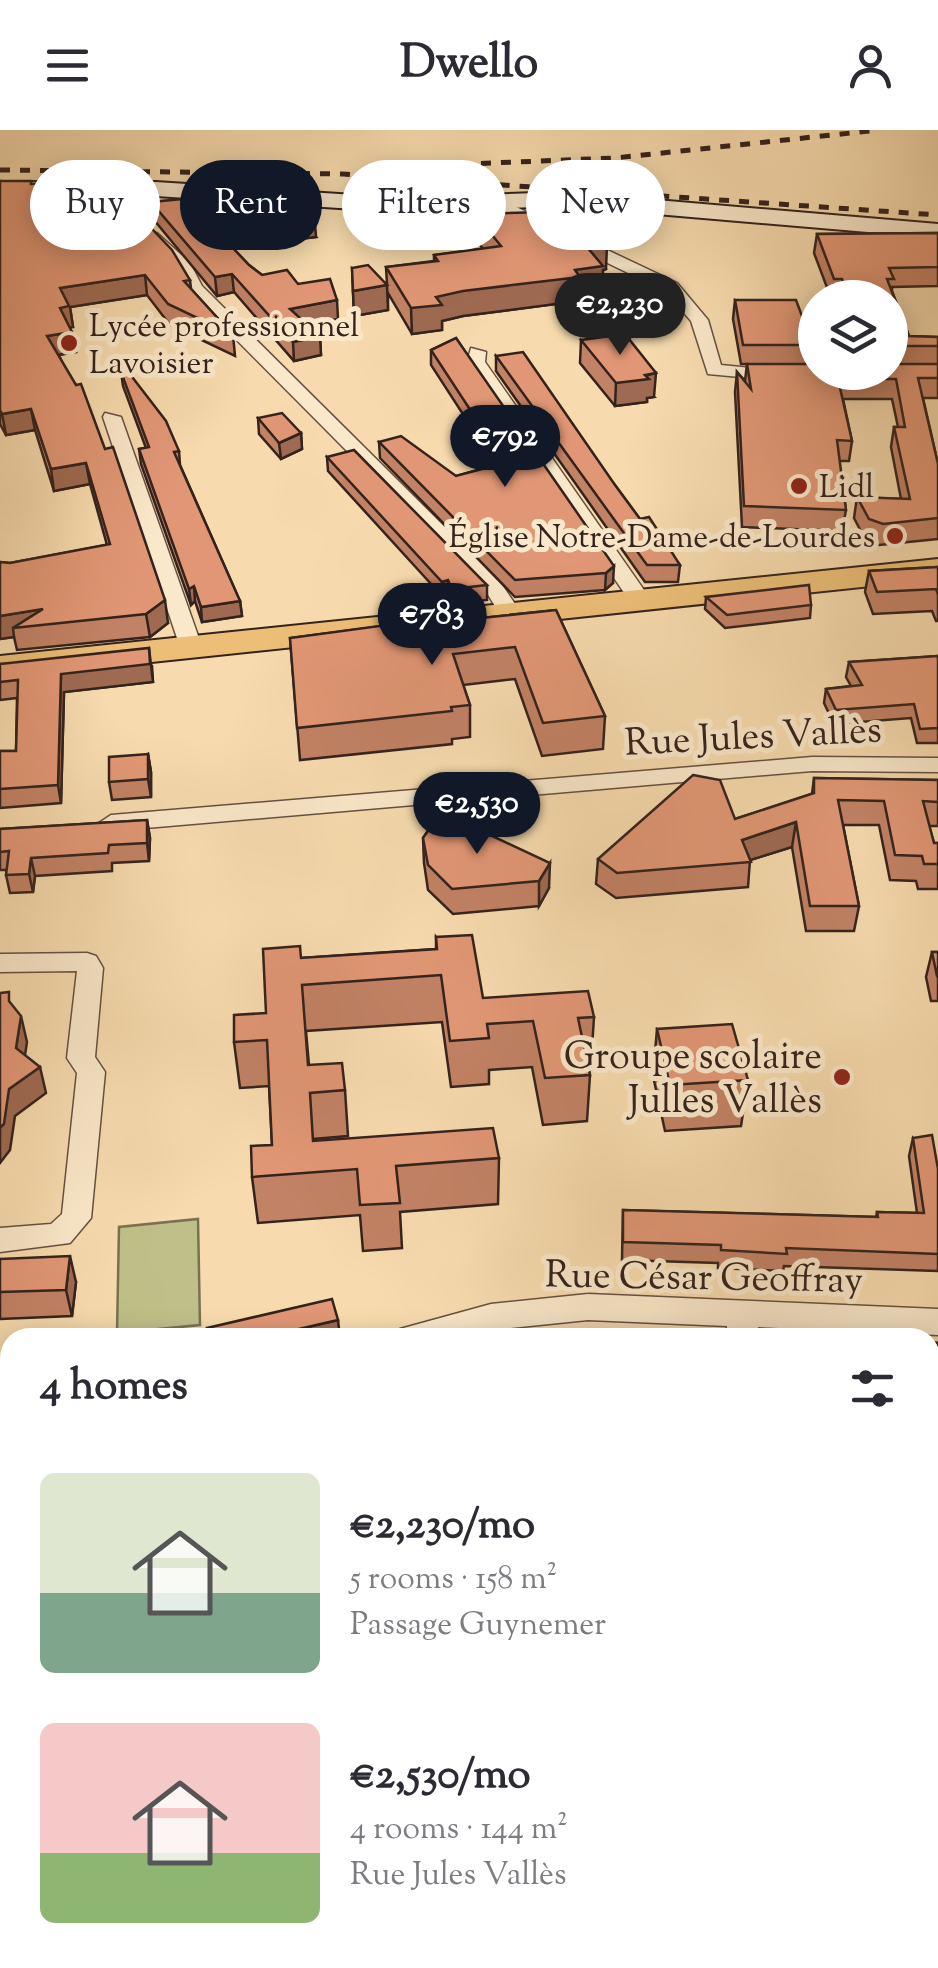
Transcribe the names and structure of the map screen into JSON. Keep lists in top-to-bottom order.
{
  "streets": {
    "street": ["Rue Jules Vallès", "Rue César Geoffray"]
  },
  "places": [
    "Lycée professionnel Lavoisier",
    "Lidl",
    "Église Notre-Dame-de-Lourdes",
    "Groupe scolaire Julles Vallès"
  ],
  "page": {
    "header": "Dwello",
    "chip": [
      "Buy",
      "Rent",
      "Filters",
      "New"
    ],
    "price": [
      "€2,230",
      "€792",
      "€783",
      "€2,530"
    ],
    "heading": "4 homes",
    "list": [
      {
        "name": "€2,230/mo",
        "note": "5 rooms · 158 m² · Passage Guynemer"
      },
      {
        "name": "€2,530/mo",
        "note": "4 rooms · 144 m² · Rue Jules Vallès"
      }
    ]
  }
}
